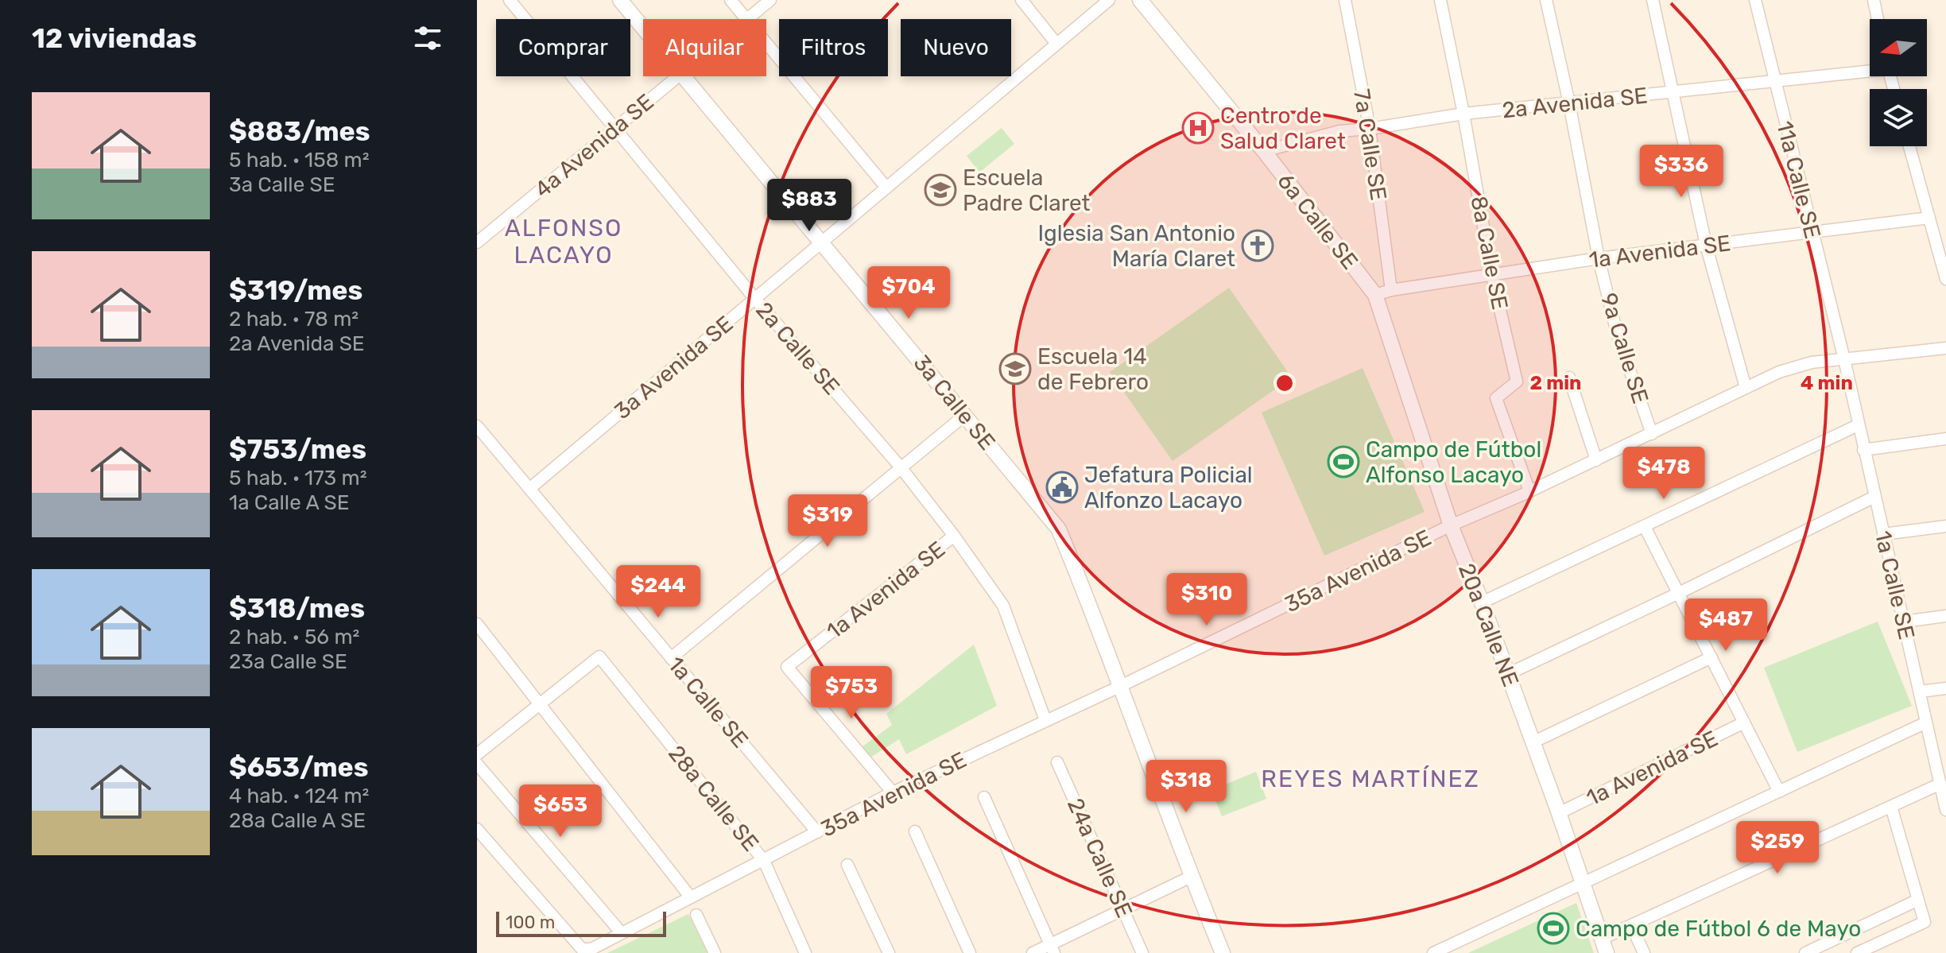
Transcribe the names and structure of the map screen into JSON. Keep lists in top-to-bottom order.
{
  "streets": {
    "street": [
      "2a Avenida SE",
      "7a Calle SE",
      "4a Avenida SE",
      "11a Calle SE",
      "6a Calle SE",
      "1a Avenida SE",
      "8a Calle SE",
      "2a Calle SE",
      "9a Calle SE",
      "3a Avenida SE",
      "3a Calle SE",
      "35a Avenida SE",
      "1a Calle SE",
      "20a Calle NE",
      "28a Calle SE",
      "24a Calle SE"
    ]
  },
  "crossings": [
    ["2a Avenida SE", "7a Calle SE"],
    ["2a Avenida SE", "11a Calle SE"],
    ["2a Avenida SE", "6a Calle SE"],
    ["2a Avenida SE", "8a Calle SE"],
    ["2a Avenida SE", "9a Calle SE"],
    ["7a Calle SE", "1a Avenida SE"],
    ["4a Avenida SE", "2a Calle SE"],
    ["11a Calle SE", "1a Avenida SE"],
    ["11a Calle SE", "35a Avenida SE"],
    ["11a Calle SE", "1a Calle SE"],
    ["6a Calle SE", "1a Avenida SE"],
    ["6a Calle SE", "20a Calle NE"],
    ["1a Avenida SE", "8a Calle SE"],
    ["1a Avenida SE", "2a Calle SE"],
    ["1a Avenida SE", "9a Calle SE"],
    ["1a Avenida SE", "35a Avenida SE"],
    ["1a Avenida SE", "20a Calle NE"],
    ["8a Calle SE", "35a Avenida SE"],
    ["2a Calle SE", "3a Avenida SE"],
    ["2a Calle SE", "35a Avenida SE"],
    ["9a Calle SE", "35a Avenida SE"],
    ["3a Avenida SE", "3a Calle SE"],
    ["3a Avenida SE", "1a Calle SE"],
    ["3a Calle SE", "35a Avenida SE"],
    ["35a Avenida SE", "1a Calle SE"],
    ["35a Avenida SE", "20a Calle NE"],
    ["35a Avenida SE", "28a Calle SE"]
  ],
  "districts": ["ALFONSO LACAYO", "REYES MARTÍNEZ"],
  "places": {
    "hospital": ["Centro de Salud Claret"],
    "school or university": ["Escuela Padre Claret", "Escuela 14 de Febrero"],
    "church": ["Iglesia San Antonio María Claret"],
    "sports": ["Campo de Fútbol Alfonso Lacayo", "Campo de Fútbol 6 de Mayo"],
    "public building": ["Jefatura Policial Alfonzo Lacayo"]
  },
  "scale_bar": "100 m",
  "north": "left",
  "page": {
    "heading": "12 viviendas",
    "chip": [
      "Comprar",
      "Alquilar",
      "Filtros",
      "Nuevo"
    ],
    "list": [
      {
        "name": "$883/mes",
        "note": "5 hab. · 158 m² · 3a Calle SE"
      },
      {
        "name": "$319/mes",
        "note": "2 hab. · 78 m² · 2a Avenida SE"
      },
      {
        "name": "$753/mes",
        "note": "5 hab. · 173 m² · 1a Calle A SE"
      },
      {
        "name": "$318/mes",
        "note": "2 hab. · 56 m² · 23a Calle SE"
      },
      {
        "name": "$653/mes",
        "note": "4 hab. · 124 m² · 28a Calle A SE"
      }
    ],
    "price": [
      "$336",
      "$883",
      "$704",
      "$478",
      "$319",
      "$244",
      "$310",
      "$487",
      "$753",
      "$318",
      "$653",
      "$259"
    ],
    "scale": "100 m"
  },
  "rings": ["2 min", "4 min"]
}
